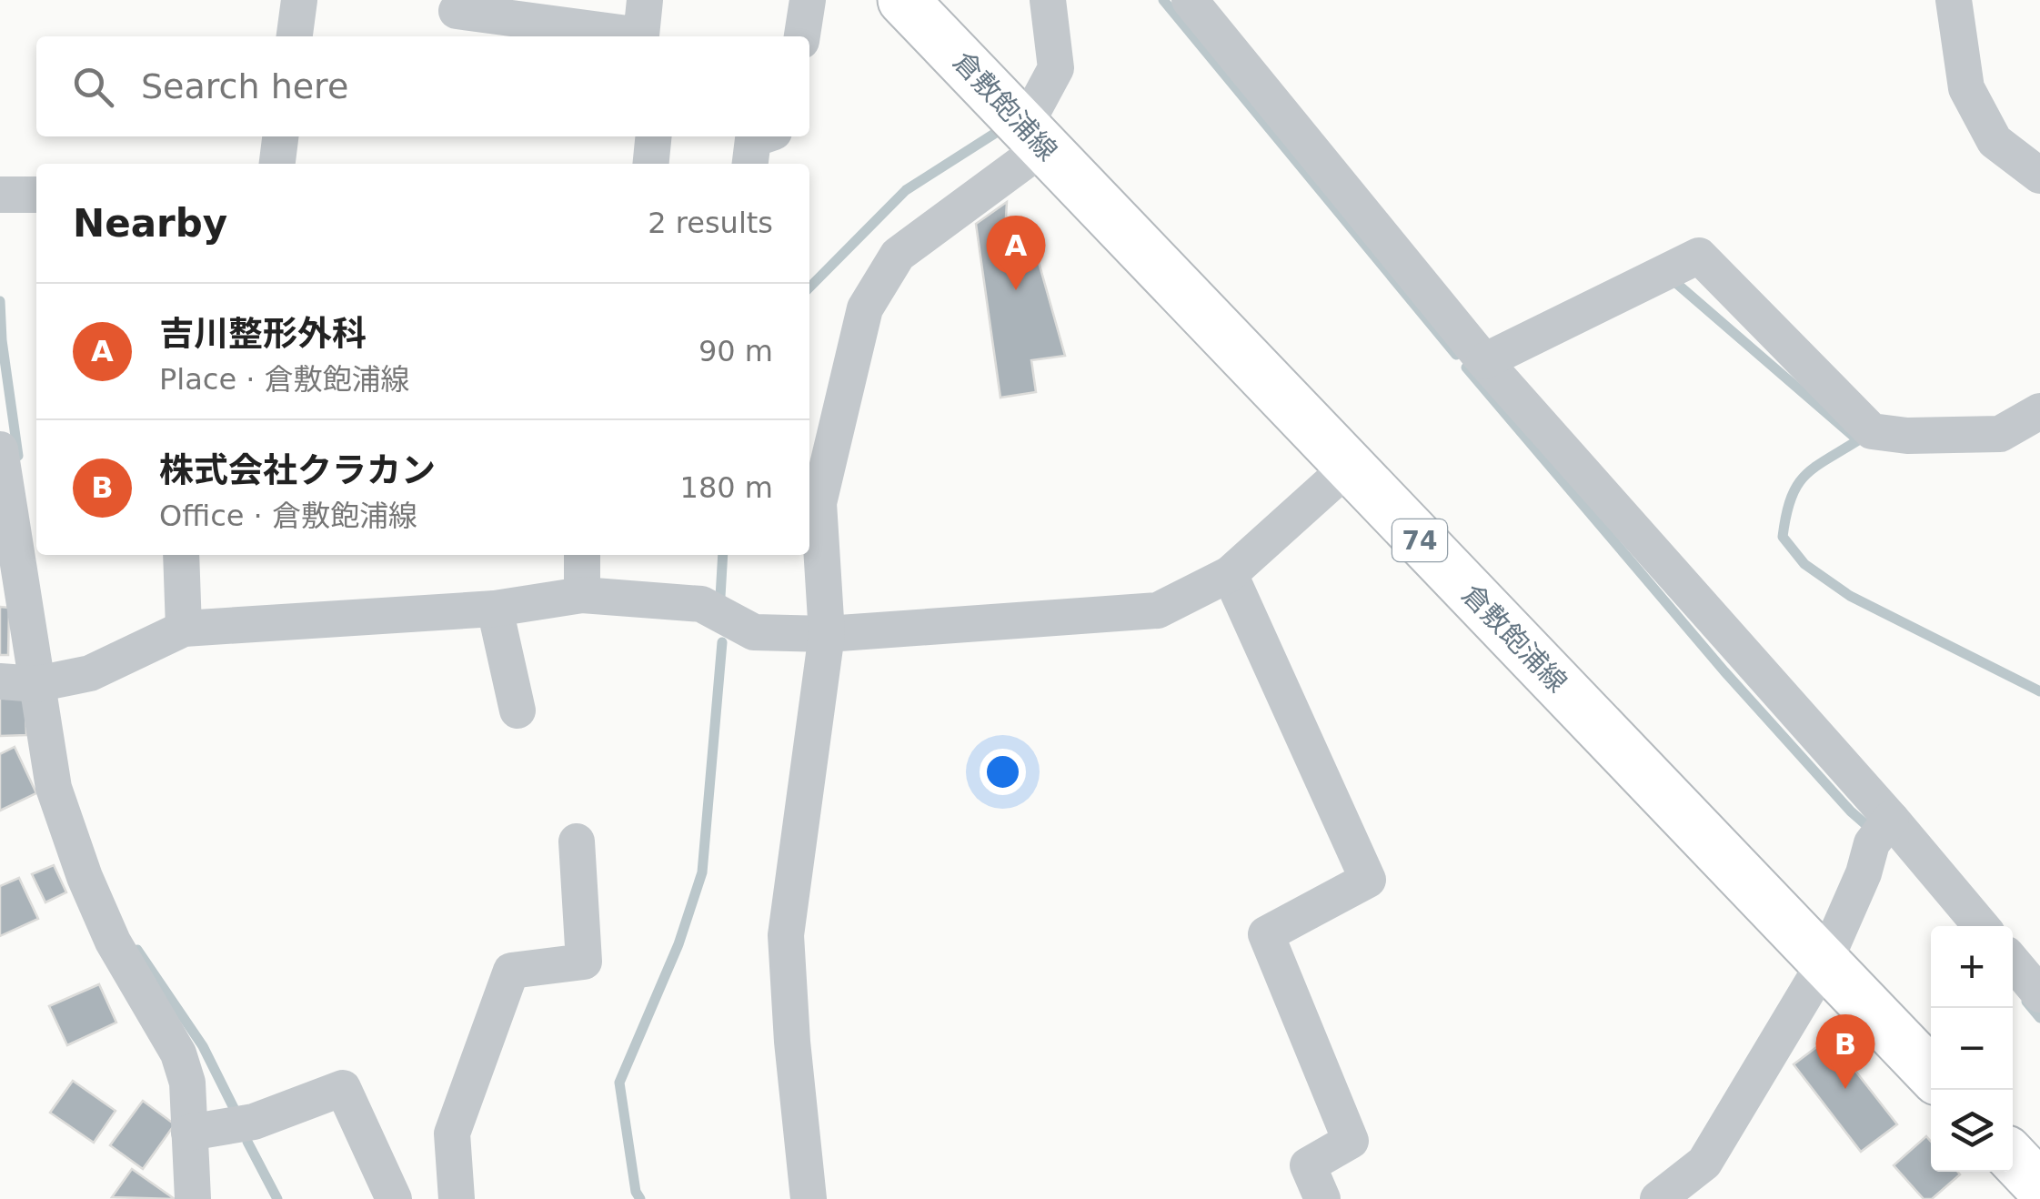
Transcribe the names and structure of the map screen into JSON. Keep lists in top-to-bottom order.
{
  "streets": {
    "main road": ["倉敷飽浦線", "74"]
  },
  "page": {
    "search": "Search here",
    "heading": ["Nearby", "2 results"],
    "pins": ["A", "B"],
    "list": [
      {
        "mark": "A",
        "name": "吉川整形外科",
        "note": "Place · 倉敷飽浦線",
        "value": "90 m"
      },
      {
        "mark": "B",
        "name": "株式会社クラカン",
        "note": "Office · 倉敷飽浦線",
        "value": "180 m"
      }
    ],
    "map_buttons": ["+", "−"]
  }
}
